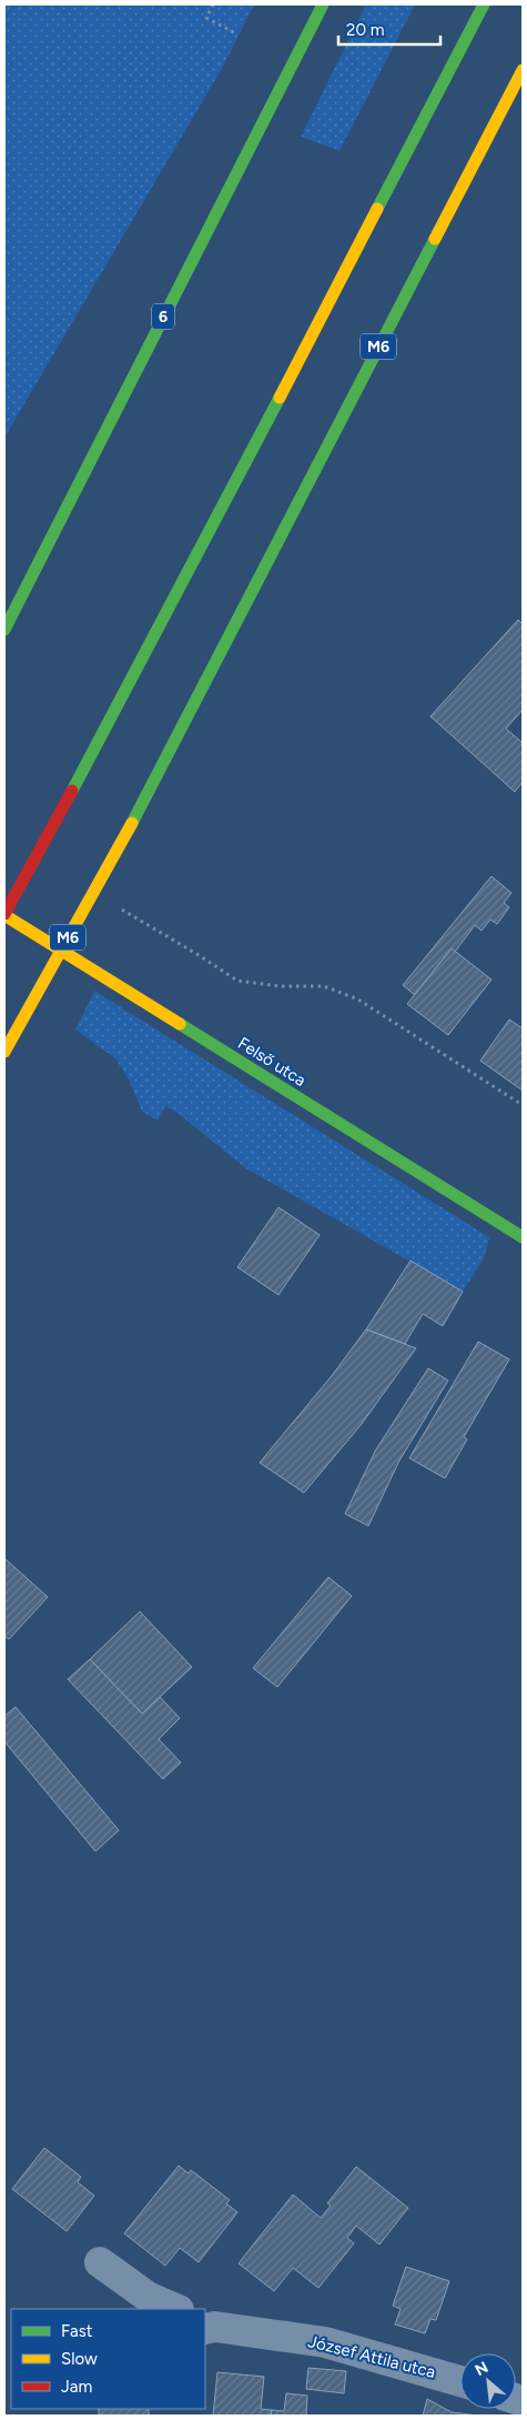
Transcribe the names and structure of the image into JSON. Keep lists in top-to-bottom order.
{
  "streets": {
    "main road": ["6", "M6", "Felső utca"],
    "street": ["József Attila utca"]
  },
  "legend": ["Fast", "Slow", "Jam"],
  "scale_bar": "20 m",
  "north": "top left"
}
